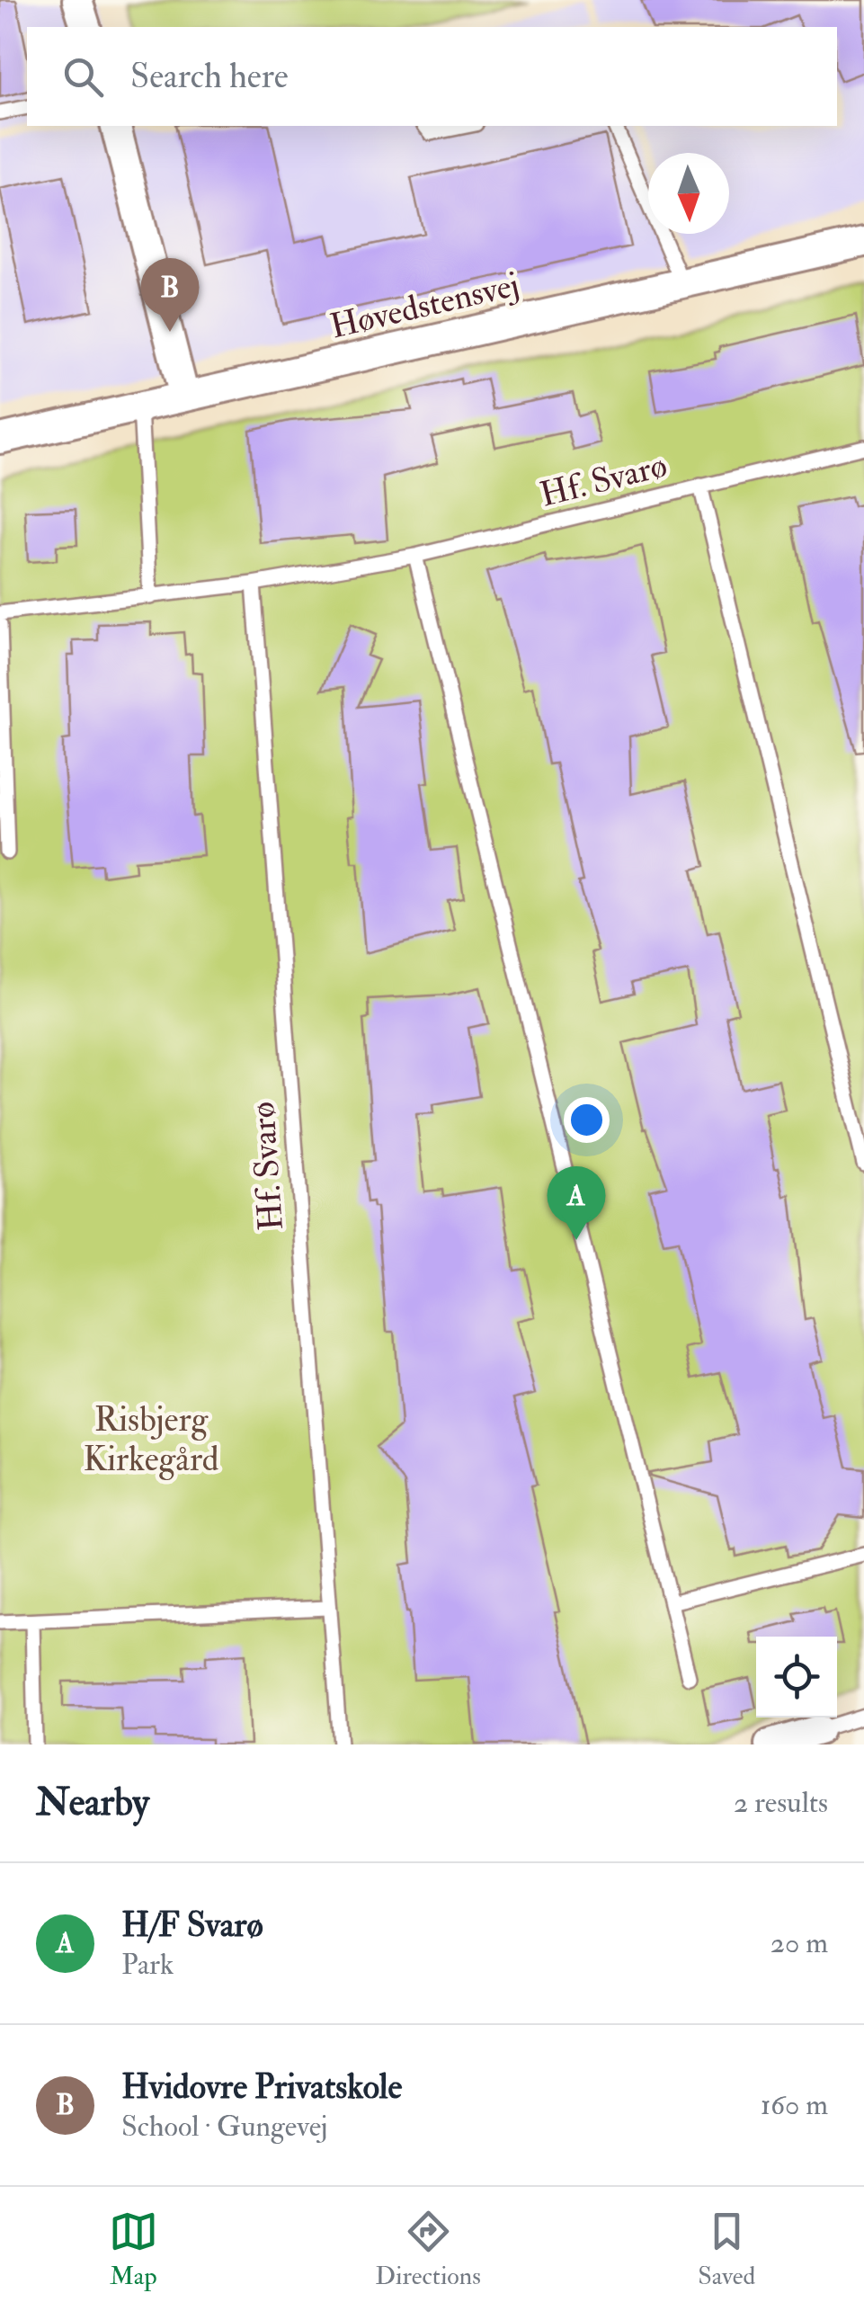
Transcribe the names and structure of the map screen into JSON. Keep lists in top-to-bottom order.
{
  "streets": {
    "street": ["Høvedstensvej"],
    "lane": ["Hf. Svarø"]
  },
  "parks": ["Risbjerg Kirkegård"],
  "north": "bottom",
  "page": {
    "search": "Search here",
    "pins": ["B", "A"],
    "heading": ["Nearby", "2 results"],
    "list": [
      {
        "mark": "A",
        "name": "H/F Svarø",
        "note": "Park",
        "value": "20 m"
      },
      {
        "mark": "B",
        "name": "Hvidovre Privatskole",
        "note": "School · Gungevej",
        "value": "160 m"
      }
    ],
    "nav": ["Map", "Directions", "Saved"]
  }
}
